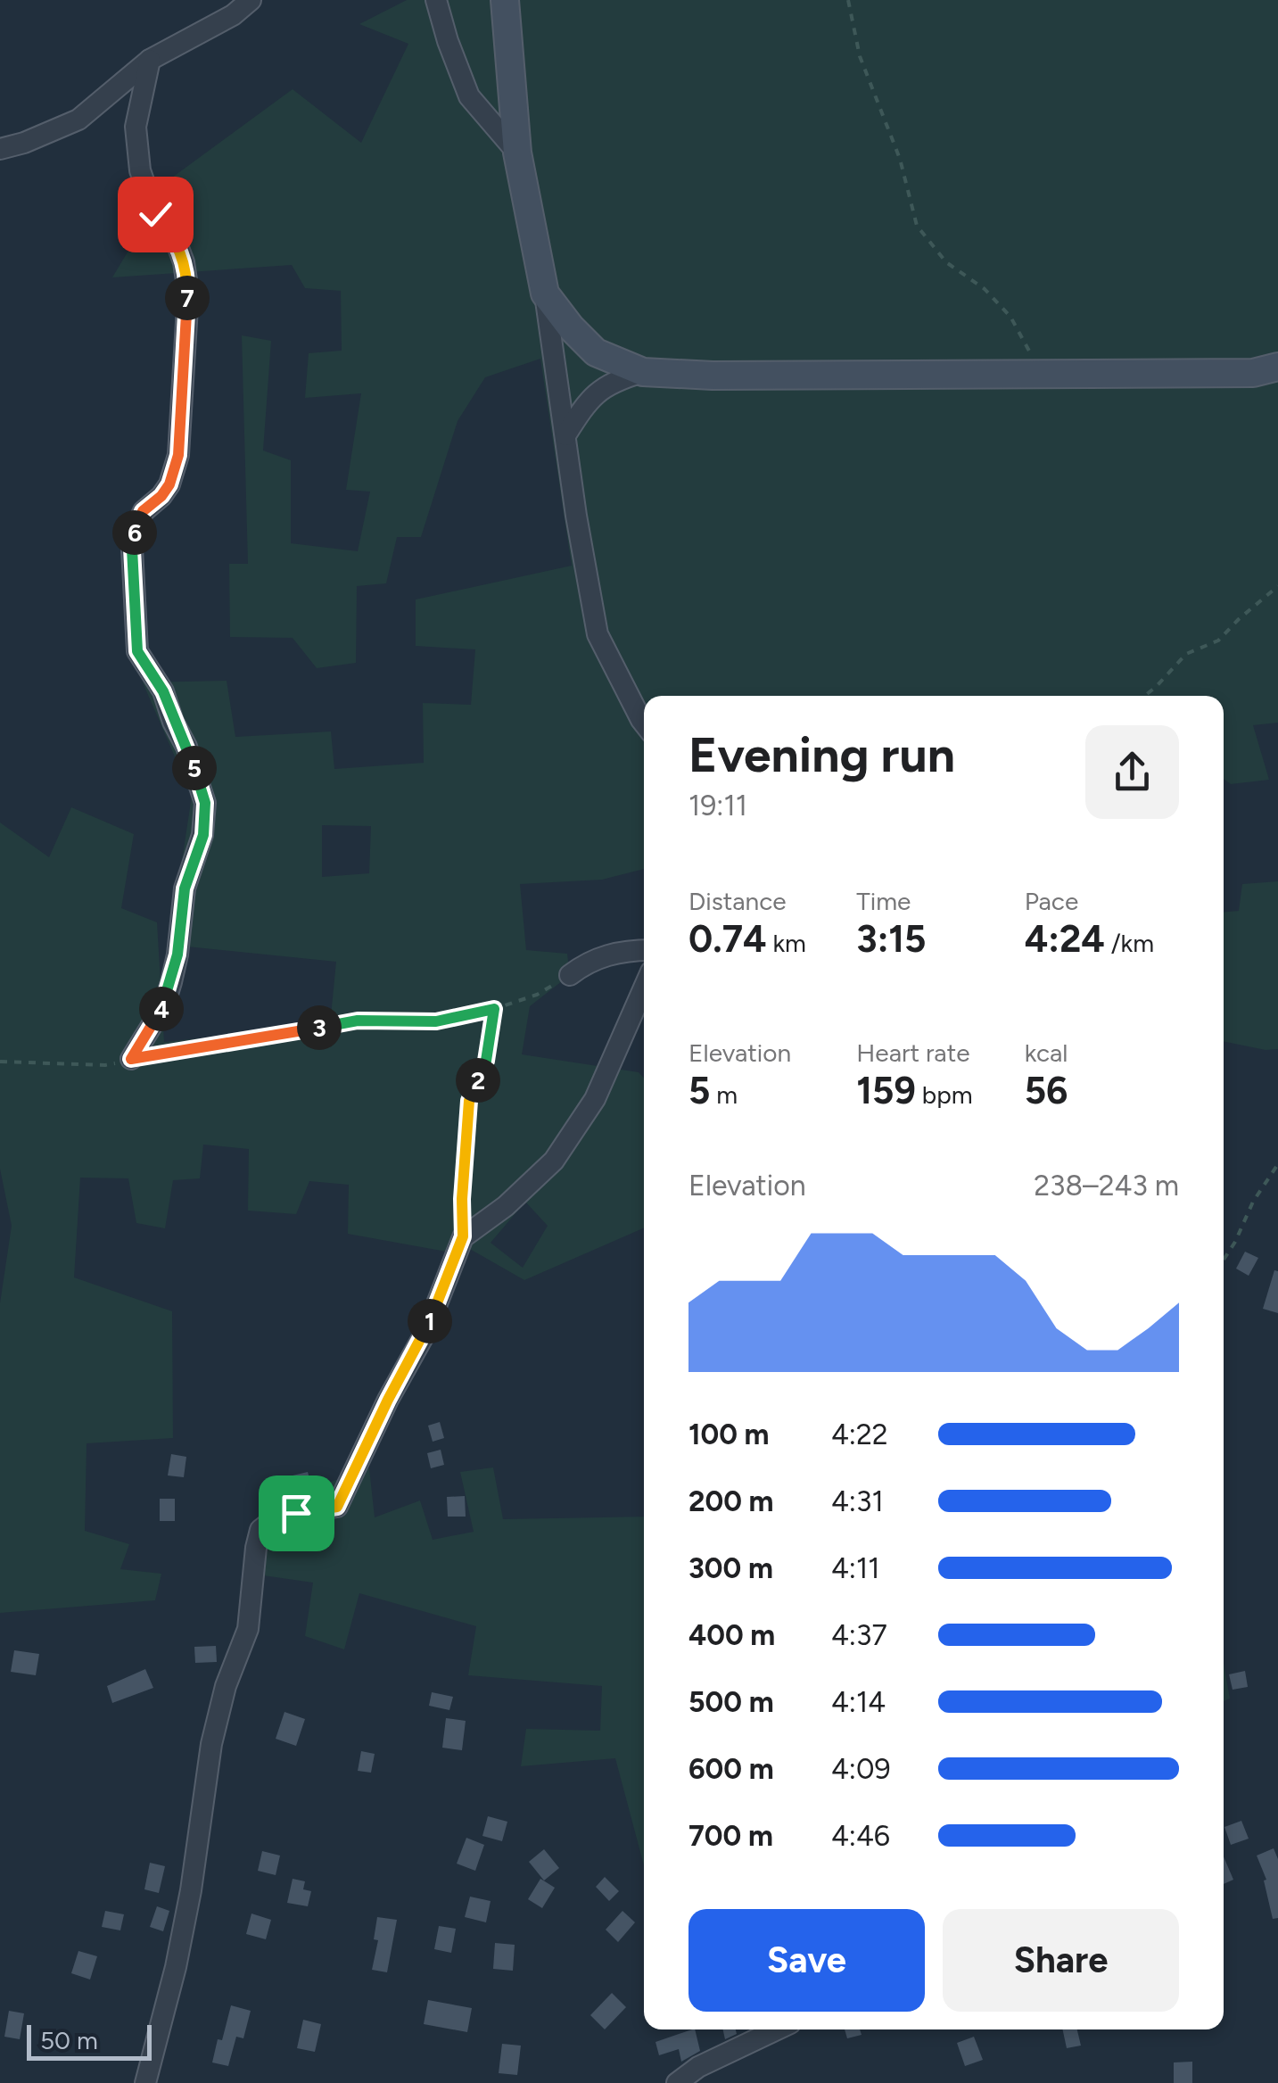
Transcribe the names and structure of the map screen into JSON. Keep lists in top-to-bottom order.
{
  "scale_bar": "50 m",
  "page": {
    "pins": [
      "7",
      "6",
      "5",
      "4",
      "3",
      "2",
      "1"
    ],
    "heading": ["Evening run", "19:11"],
    "stats": [
      ["Distance", "0.74 km"],
      ["Time", "3:15"],
      ["Pace", "4:24 /km"],
      ["Elevation", "5 m"],
      ["Heart rate", "159 bpm"],
      ["kcal", "56"]
    ],
    "chart": ["Elevation", "238–243 m"],
    "list": [
      {
        "name": "100 m",
        "note": "4:22"
      },
      {
        "name": "200 m",
        "note": "4:31"
      },
      {
        "name": "300 m",
        "note": "4:11"
      },
      {
        "name": "400 m",
        "note": "4:37"
      },
      {
        "name": "500 m",
        "note": "4:14"
      },
      {
        "name": "600 m",
        "note": "4:09"
      },
      {
        "name": "700 m",
        "note": "4:46"
      }
    ],
    "buttons": ["Save", "Share"],
    "scale": "50 m"
  }
}
